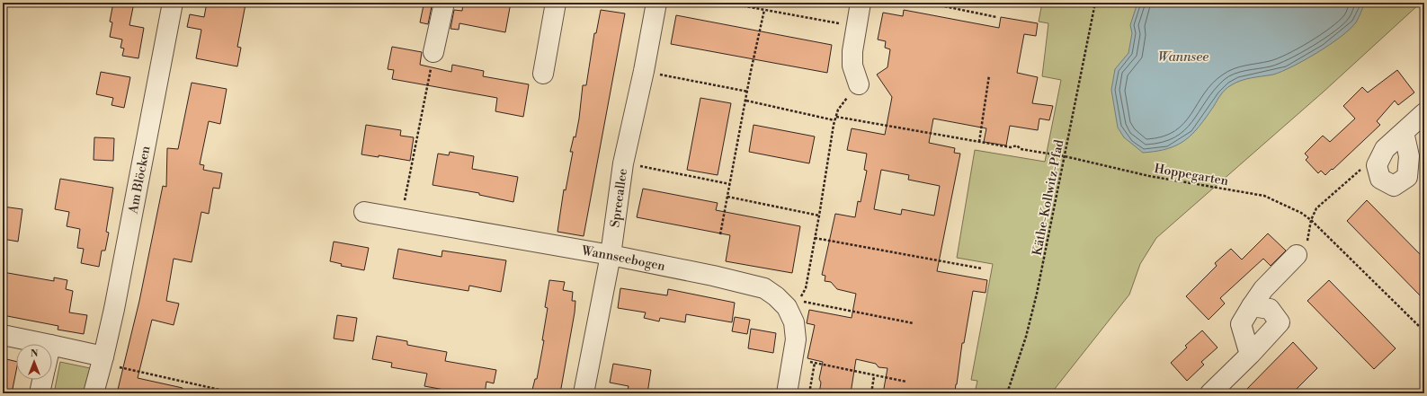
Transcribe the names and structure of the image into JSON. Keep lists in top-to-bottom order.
{
  "streets": {
    "street": ["Am Blöcken", "Spreeallee", "Wannseebogen"],
    "path": ["Hoppegarten", "Käthe-Kollwitz-Pfad"]
  },
  "crossings": [
    ["Hoppegarten", "Käthe-Kollwitz-Pfad"],
    ["Spreeallee", "Wannseebogen"]
  ],
  "water": ["Wannsee"],
  "north": "top"
}
